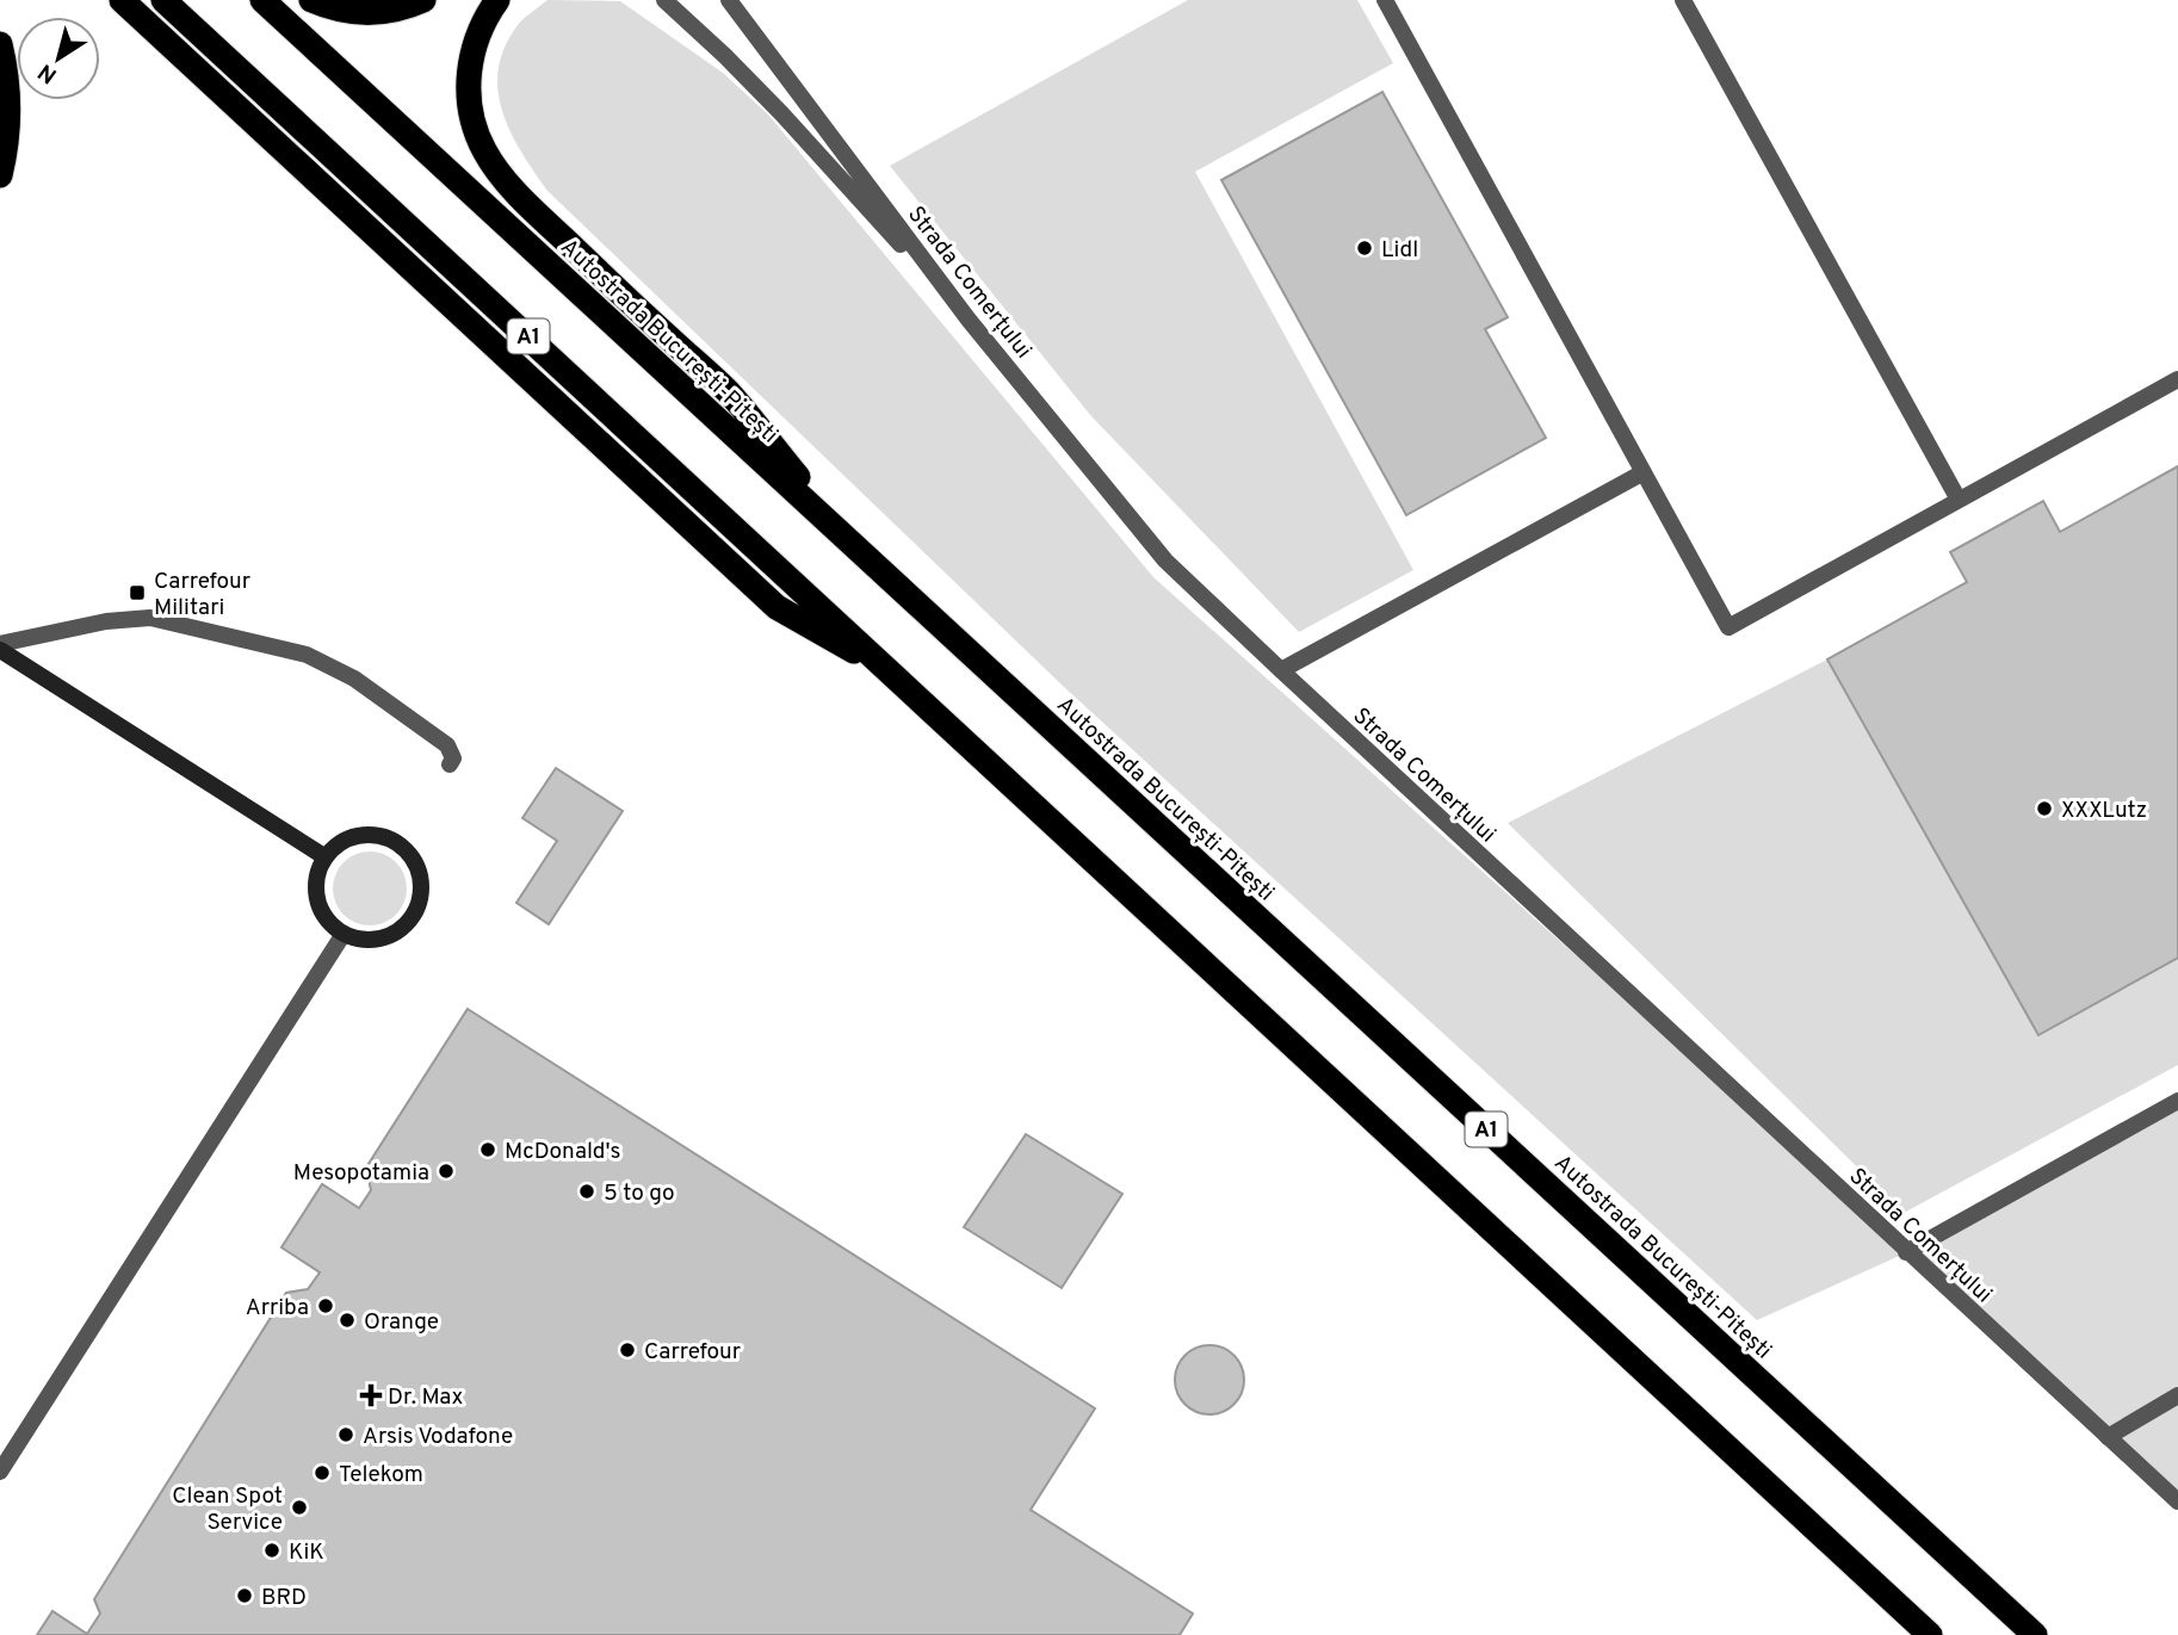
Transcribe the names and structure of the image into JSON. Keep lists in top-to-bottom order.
{
  "streets": {
    "highway": ["A1", "Autostrada București-Pitești"],
    "street": ["Strada Comerțului"]
  },
  "places": {
    "other": [
      "Lidl",
      "XXXLutz",
      "McDonald's",
      "Mesopotamia",
      "5 to go",
      "Arriba",
      "Orange",
      "Carrefour",
      "Arsis Vodafone",
      "Telekom",
      "Clean Spot Service",
      "KiK",
      "BRD"
    ],
    "transit": ["Carrefour Militari"],
    "health": ["Dr. Max"]
  },
  "north": "bottom left"
}
